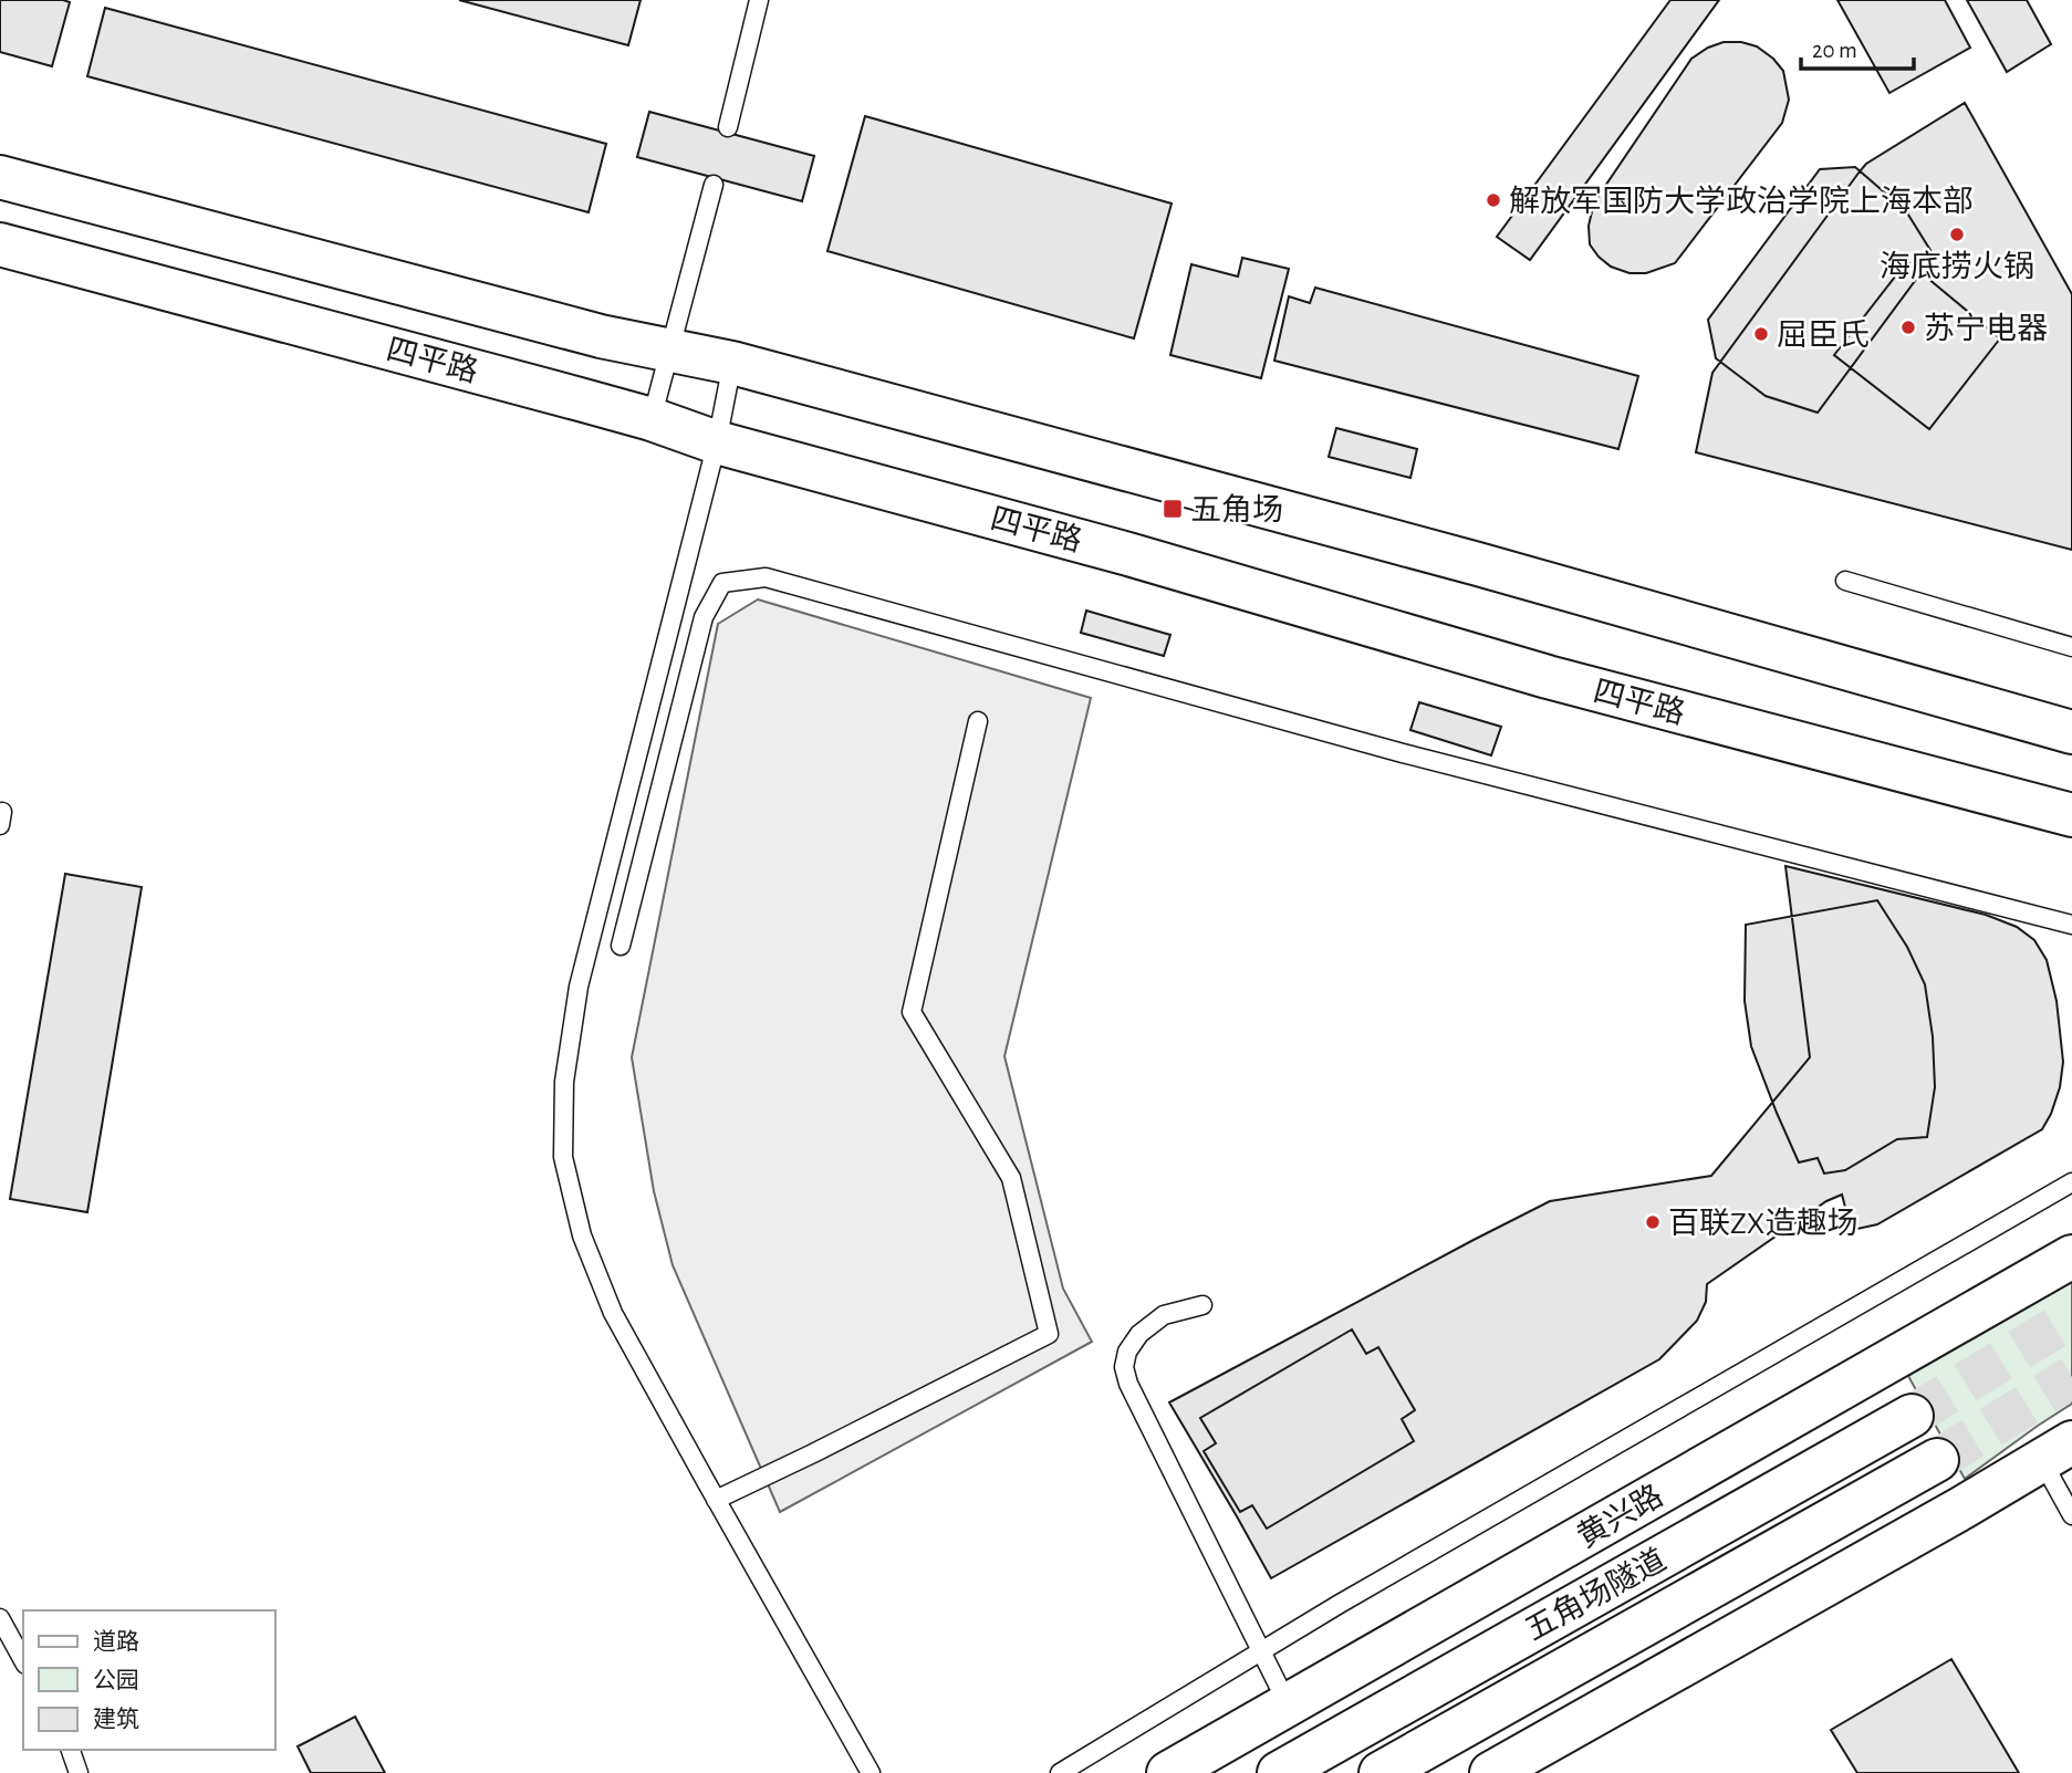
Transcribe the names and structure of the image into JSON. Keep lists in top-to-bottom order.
{
  "streets": {
    "main road": ["四平路", "黄兴路", "五角场隧道"]
  },
  "places": {
    "other": [
      "解放军国防大学政治学院上海本部",
      "海底捞火锅",
      "苏宁电器",
      "屈臣氏",
      "百联ZX造趣场"
    ],
    "transit": ["五角场"]
  },
  "legend": ["道路", "公园", "建筑"],
  "scale_bar": "20 m"
}
